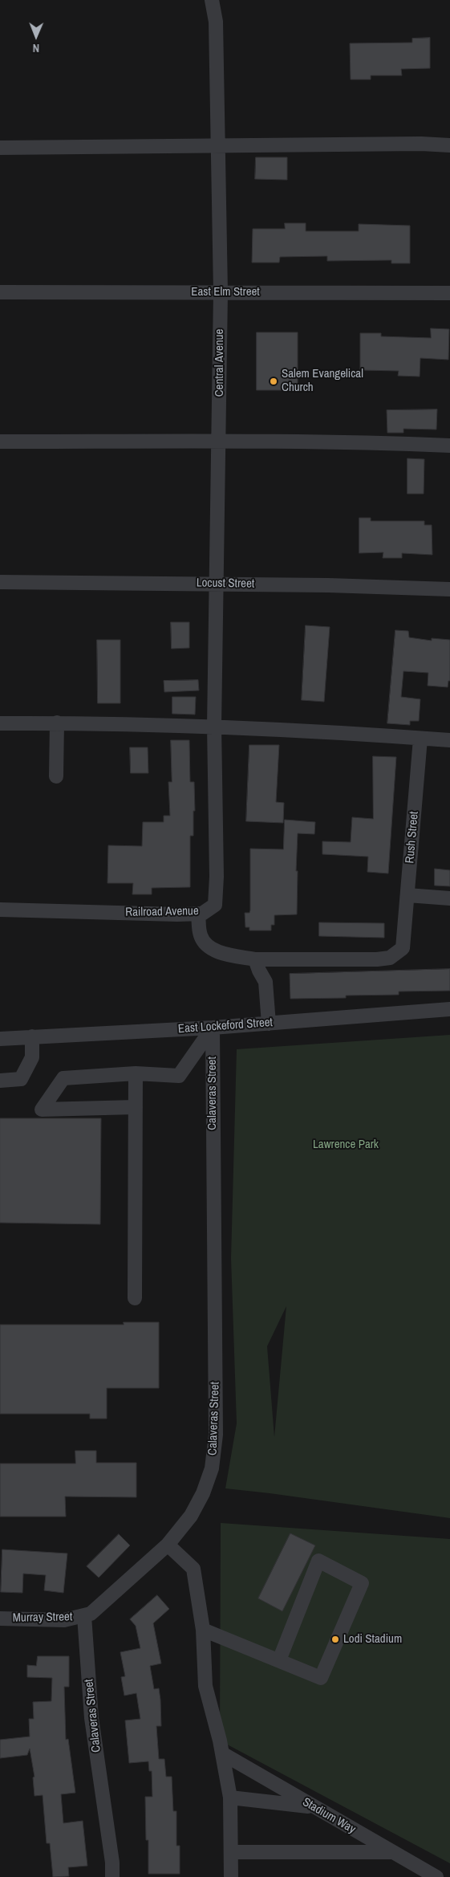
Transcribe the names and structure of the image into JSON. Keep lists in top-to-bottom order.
{
  "streets": {
    "street": [
      "East Elm Street",
      "Central Avenue",
      "Locust Street",
      "Rush Street",
      "Railroad Avenue",
      "East Lockeford Street",
      "Calaveras Street",
      "Murray Street",
      "Stadium Way"
    ]
  },
  "crossings": [
    ["East Elm Street", "Central Avenue"],
    ["Central Avenue", "Locust Street"],
    ["Central Avenue", "Railroad Avenue"],
    ["East Lockeford Street", "Calaveras Street"],
    ["Calaveras Street", "Murray Street"]
  ],
  "parks": ["Lawrence Park"],
  "places": ["Salem Evangelical Church", "Lodi Stadium"],
  "north": "bottom"
}
